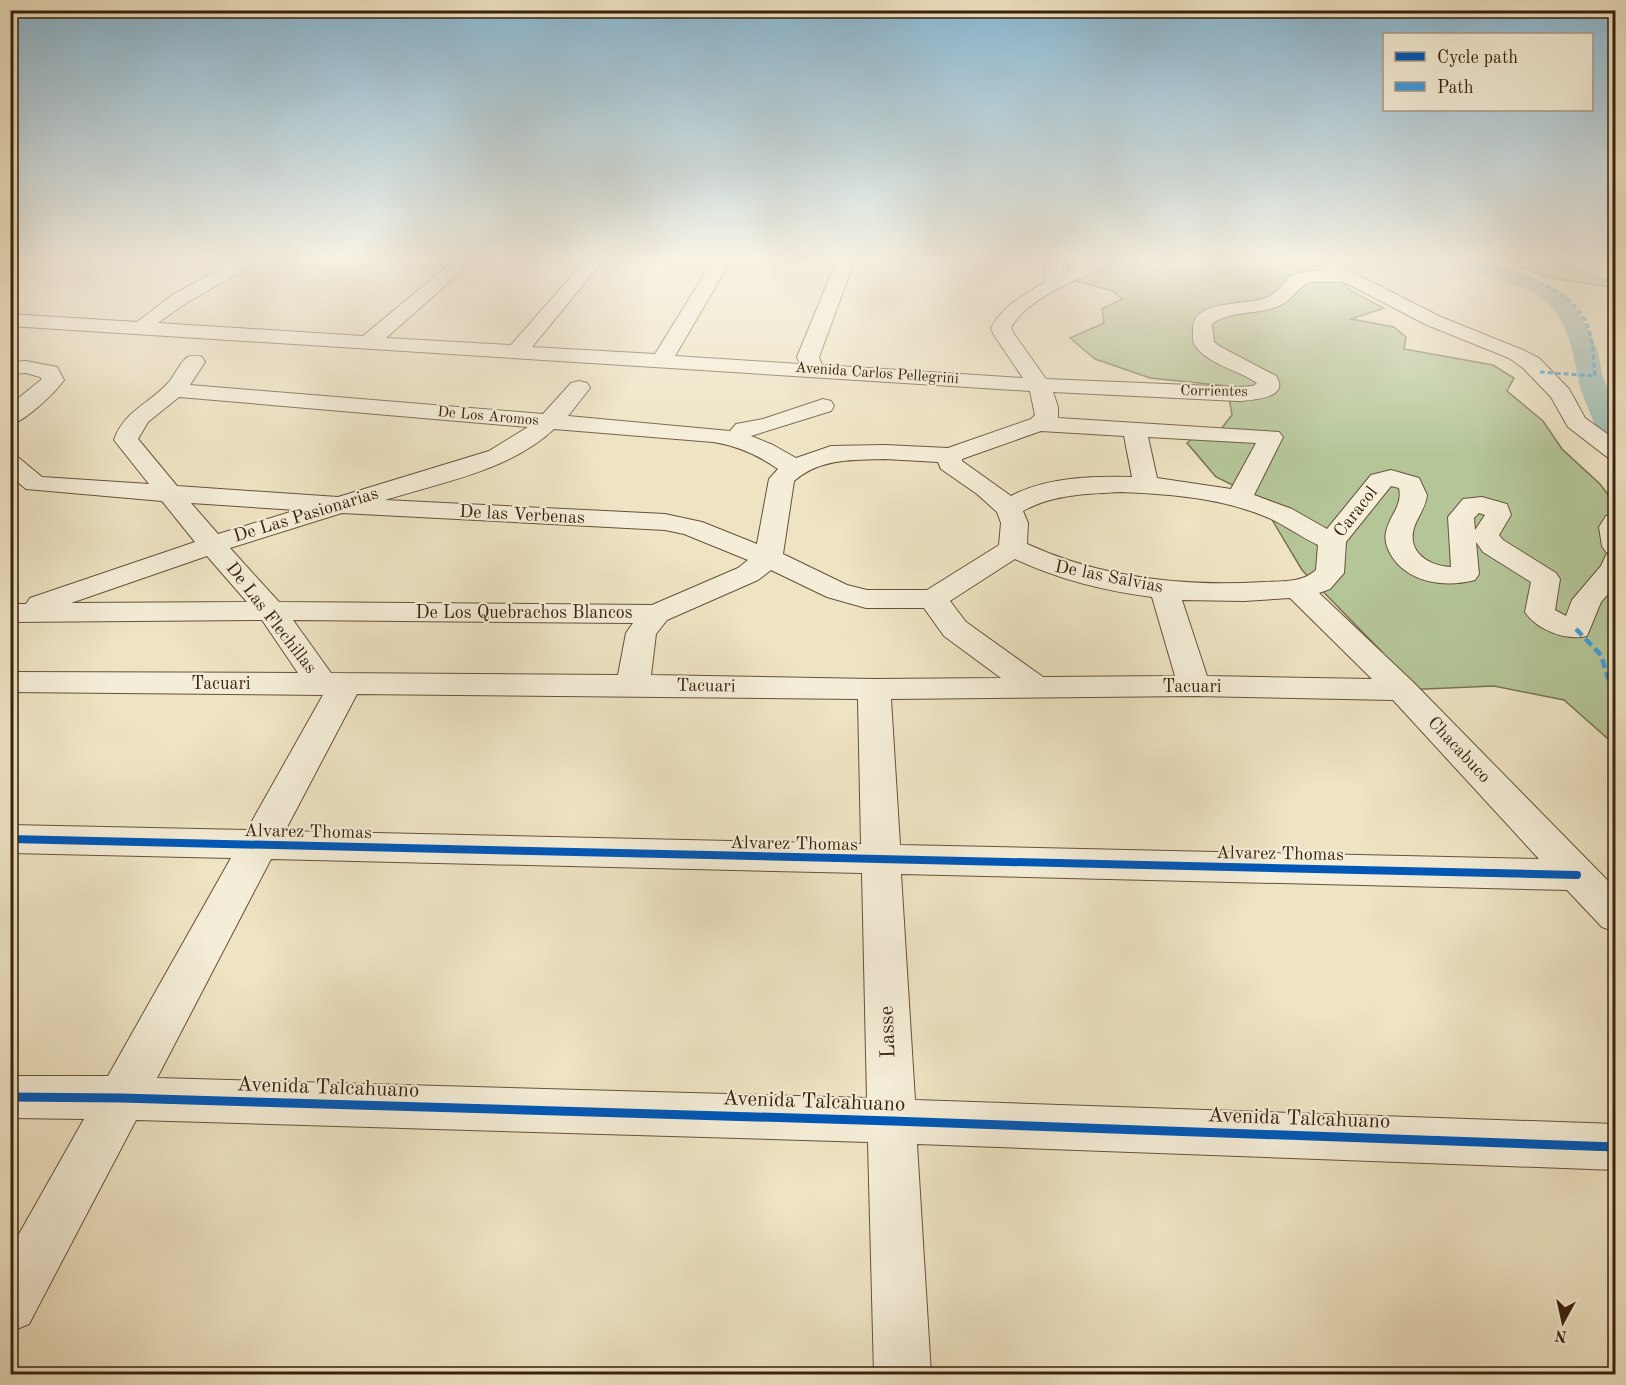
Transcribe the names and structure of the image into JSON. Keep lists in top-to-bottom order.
{
  "streets": {
    "street": [
      "Avenida Carlos Pellegrini",
      "Corrientes",
      "De Los Aromos",
      "Caracol",
      "De Las Pasionarias",
      "De las Verbenas",
      "De las Salvias",
      "De Los Quebrachos Blancos",
      "De Las Flechillas",
      "Tacuari",
      "Chacabuco",
      "Alvarez Thomas",
      "Lasse",
      "Avenida Talcahuano"
    ]
  },
  "crossings": [
    ["Avenida Carlos Pellegrini", "Corrientes"],
    ["De Los Aromos", "De Las Pasionarias"],
    ["De Los Aromos", "De Las Flechillas"],
    ["Caracol", "De las Salvias"],
    ["Caracol", "Chacabuco"],
    ["De Las Pasionarias", "De las Verbenas"],
    ["De Las Pasionarias", "De Los Quebrachos Blancos"],
    ["De Las Pasionarias", "De Las Flechillas"],
    ["De las Verbenas", "De Los Quebrachos Blancos"],
    ["De las Verbenas", "De Las Flechillas"],
    ["De las Salvias", "Chacabuco"],
    ["De Los Quebrachos Blancos", "De Las Flechillas"],
    ["De Las Flechillas", "Tacuari"],
    ["Tacuari", "Chacabuco"],
    ["Tacuari", "Lasse"],
    ["Chacabuco", "Alvarez Thomas"],
    ["Alvarez Thomas", "Lasse"],
    ["Lasse", "Avenida Talcahuano"]
  ],
  "legend": ["Cycle path", "Path"],
  "north": "bottom"
}
